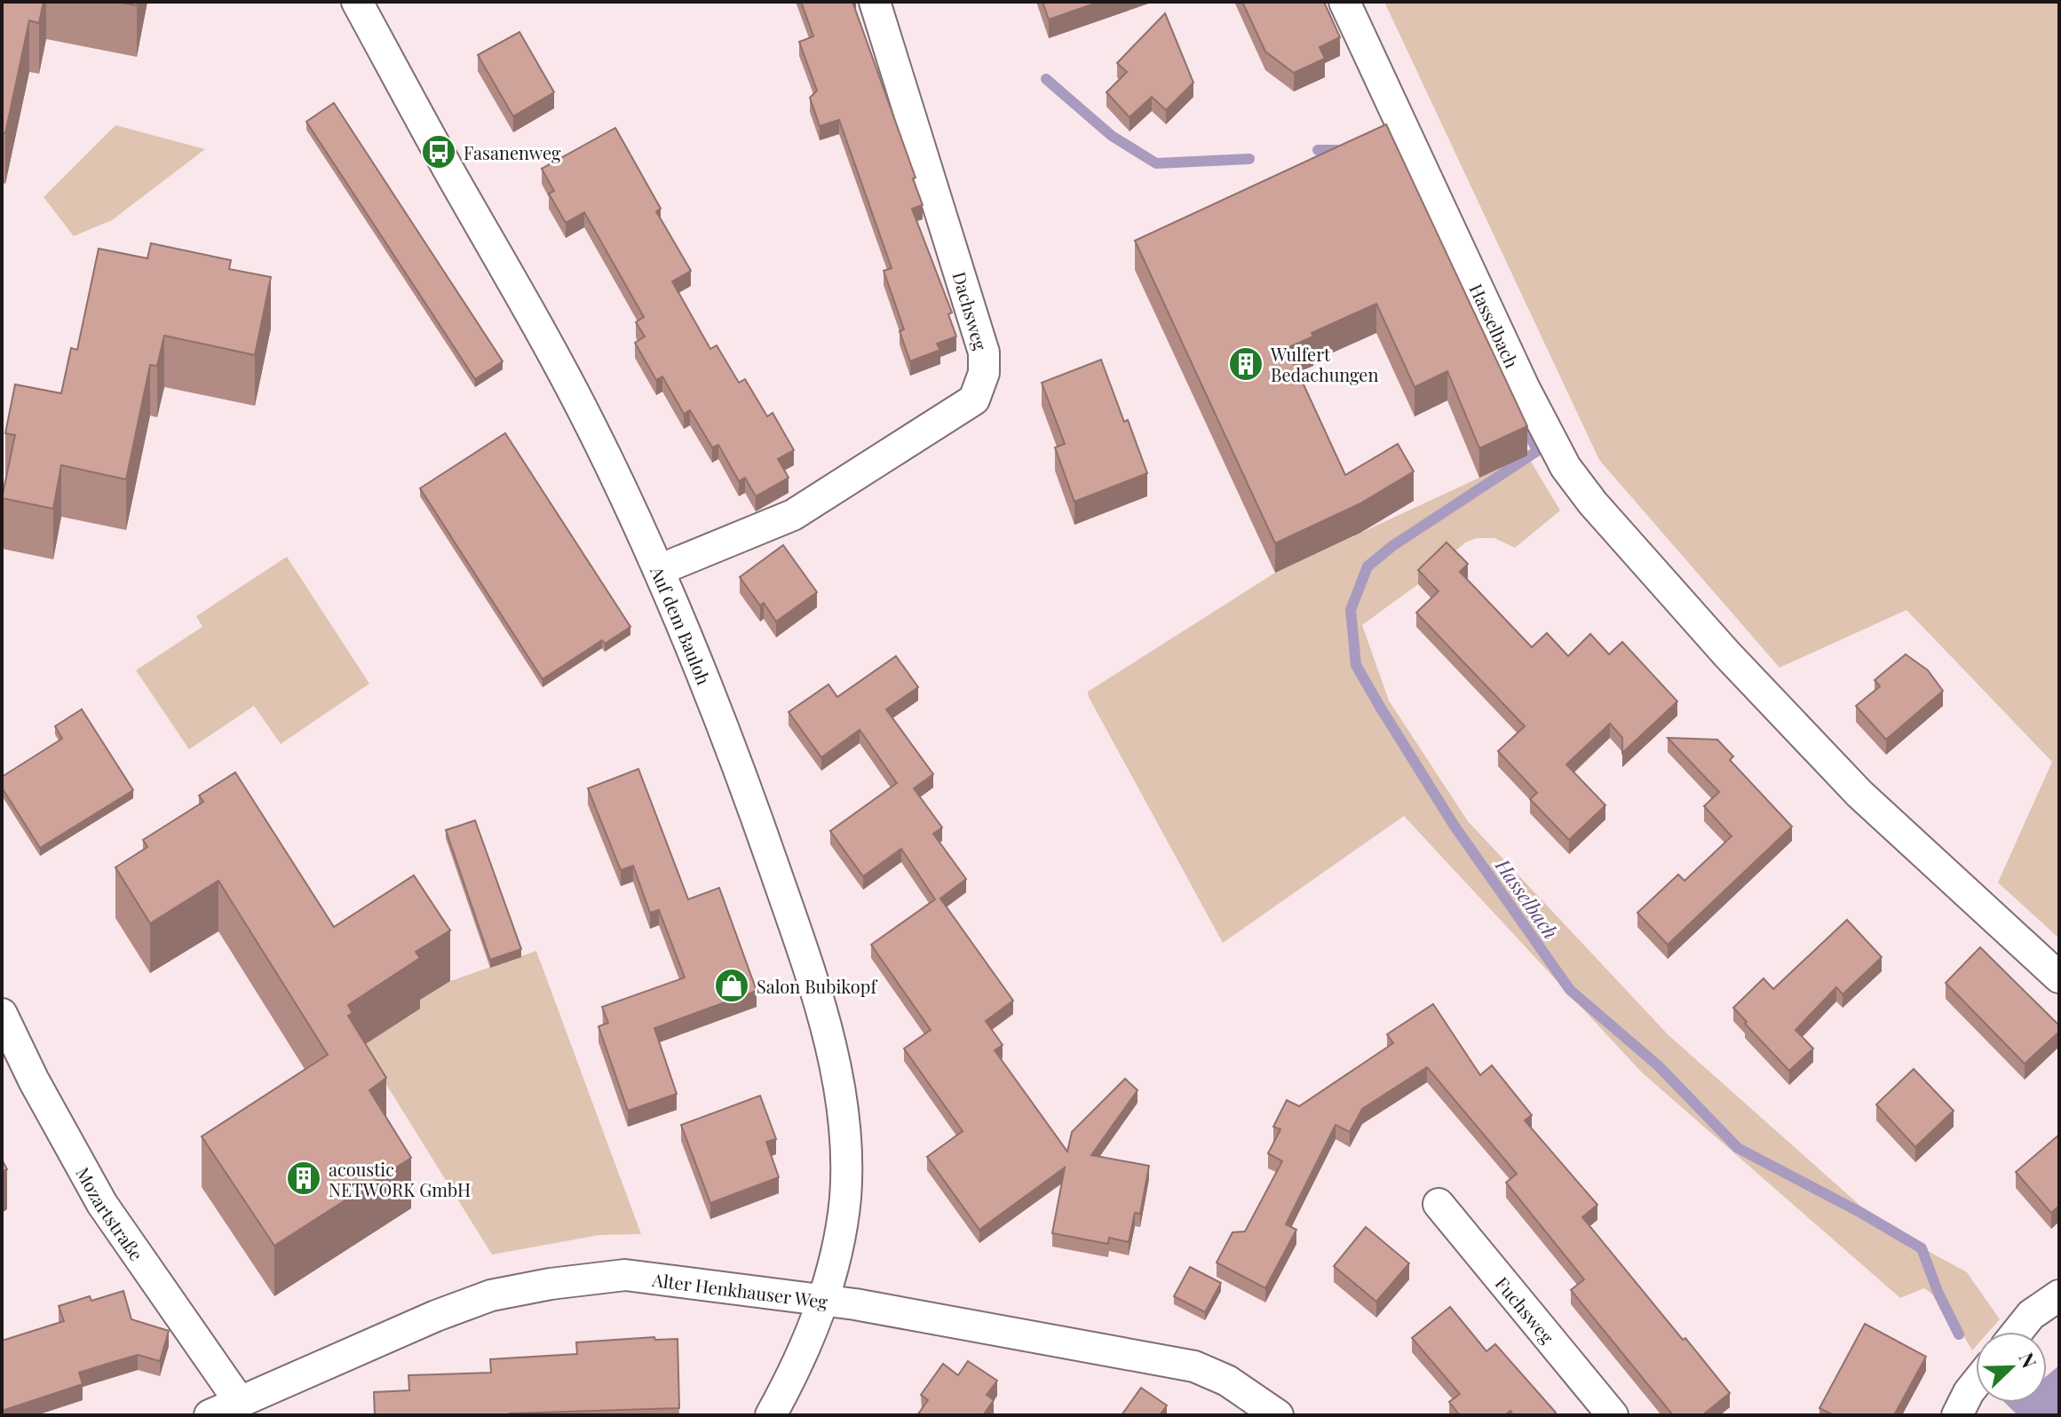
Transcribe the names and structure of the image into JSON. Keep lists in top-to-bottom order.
{
  "streets": {
    "street": [
      "Dachsweg",
      "Hasselbach",
      "Auf dem Bauloh",
      "Mozartstraße",
      "Alter Henkhauser Weg",
      "Fuchsweg"
    ]
  },
  "crossings": [
    ["Dachsweg", "Auf dem Bauloh"],
    ["Auf dem Bauloh", "Alter Henkhauser Weg"],
    ["Mozartstraße", "Alter Henkhauser Weg"]
  ],
  "water": ["Hasselbach"],
  "places": {
    "bus stop": ["Fasanenweg"],
    "building": ["Wulfert Bedachungen", "acoustic NETWORK GmbH"],
    "shop": ["Salon Bubikopf"]
  },
  "north": "top right"
}
